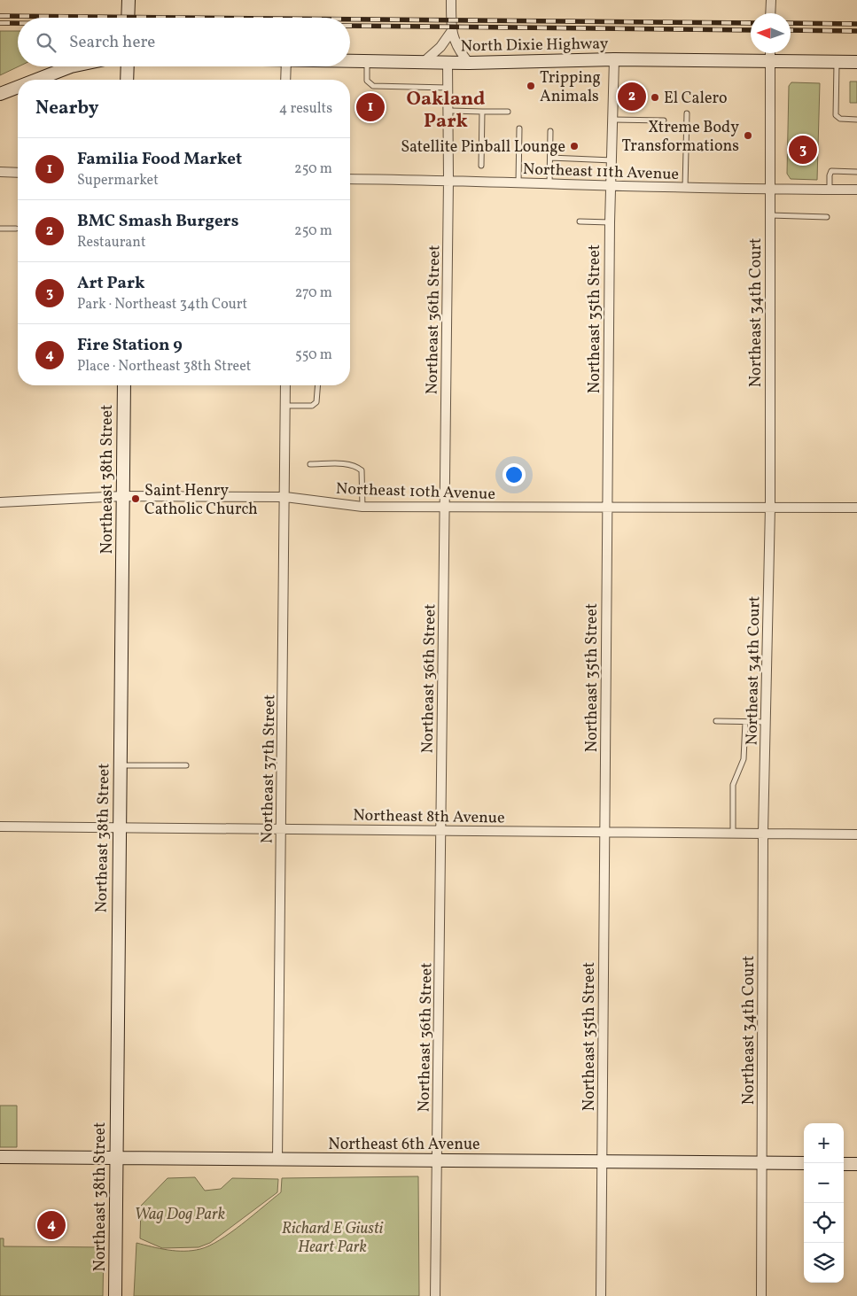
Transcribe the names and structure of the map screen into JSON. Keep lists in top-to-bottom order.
{
  "streets": {
    "street": [
      "North Dixie Highway",
      "Northeast 11th Avenue",
      "Northeast 34th Court",
      "Northeast 35th Street",
      "Northeast 36th Street",
      "Northeast 38th Street",
      "Northeast 10th Avenue",
      "Northeast 37th Street",
      "Northeast 8th Avenue",
      "Northeast 6th Avenue"
    ]
  },
  "crossings": [
    ["North Dixie Highway", "Northeast 34th Court"],
    ["North Dixie Highway", "Northeast 35th Street"],
    ["North Dixie Highway", "Northeast 36th Street"],
    ["Northeast 11th Avenue", "Northeast 34th Court"],
    ["Northeast 11th Avenue", "Northeast 35th Street"],
    ["Northeast 11th Avenue", "Northeast 36th Street"],
    ["Northeast 34th Court", "Northeast 10th Avenue"],
    ["Northeast 34th Court", "Northeast 8th Avenue"],
    ["Northeast 34th Court", "Northeast 6th Avenue"],
    ["Northeast 35th Street", "Northeast 10th Avenue"],
    ["Northeast 35th Street", "Northeast 8th Avenue"],
    ["Northeast 35th Street", "Northeast 6th Avenue"],
    ["Northeast 36th Street", "Northeast 10th Avenue"],
    ["Northeast 36th Street", "Northeast 8th Avenue"],
    ["Northeast 36th Street", "Northeast 6th Avenue"],
    ["Northeast 38th Street", "Northeast 10th Avenue"],
    ["Northeast 38th Street", "Northeast 8th Avenue"],
    ["Northeast 38th Street", "Northeast 6th Avenue"],
    ["Northeast 10th Avenue", "Northeast 37th Street"],
    ["Northeast 37th Street", "Northeast 8th Avenue"],
    ["Northeast 37th Street", "Northeast 6th Avenue"]
  ],
  "districts": ["Oakland Park"],
  "parks": ["Wag Dog Park", "Richard E Giusti Heart Park"],
  "places": [
    "Tripping Animals",
    "El Calero",
    "Xtreme Body Transformations",
    "Satellite Pinball Lounge",
    "Saint Henry Catholic Church"
  ],
  "north": "left",
  "page": {
    "search": "Search here",
    "heading": ["Nearby", "4 results"],
    "pins": [
      "2",
      "1",
      "3",
      "4"
    ],
    "list": [
      {
        "mark": "1",
        "name": "Familia Food Market",
        "note": "Supermarket",
        "value": "250 m"
      },
      {
        "mark": "2",
        "name": "BMC Smash Burgers",
        "note": "Restaurant",
        "value": "250 m"
      },
      {
        "mark": "3",
        "name": "Art Park",
        "note": "Park · Northeast 34th Court",
        "value": "270 m"
      },
      {
        "mark": "4",
        "name": "Fire Station 9",
        "note": "Place · Northeast 38th Street",
        "value": "550 m"
      }
    ],
    "map_buttons": ["+", "−"]
  }
}
